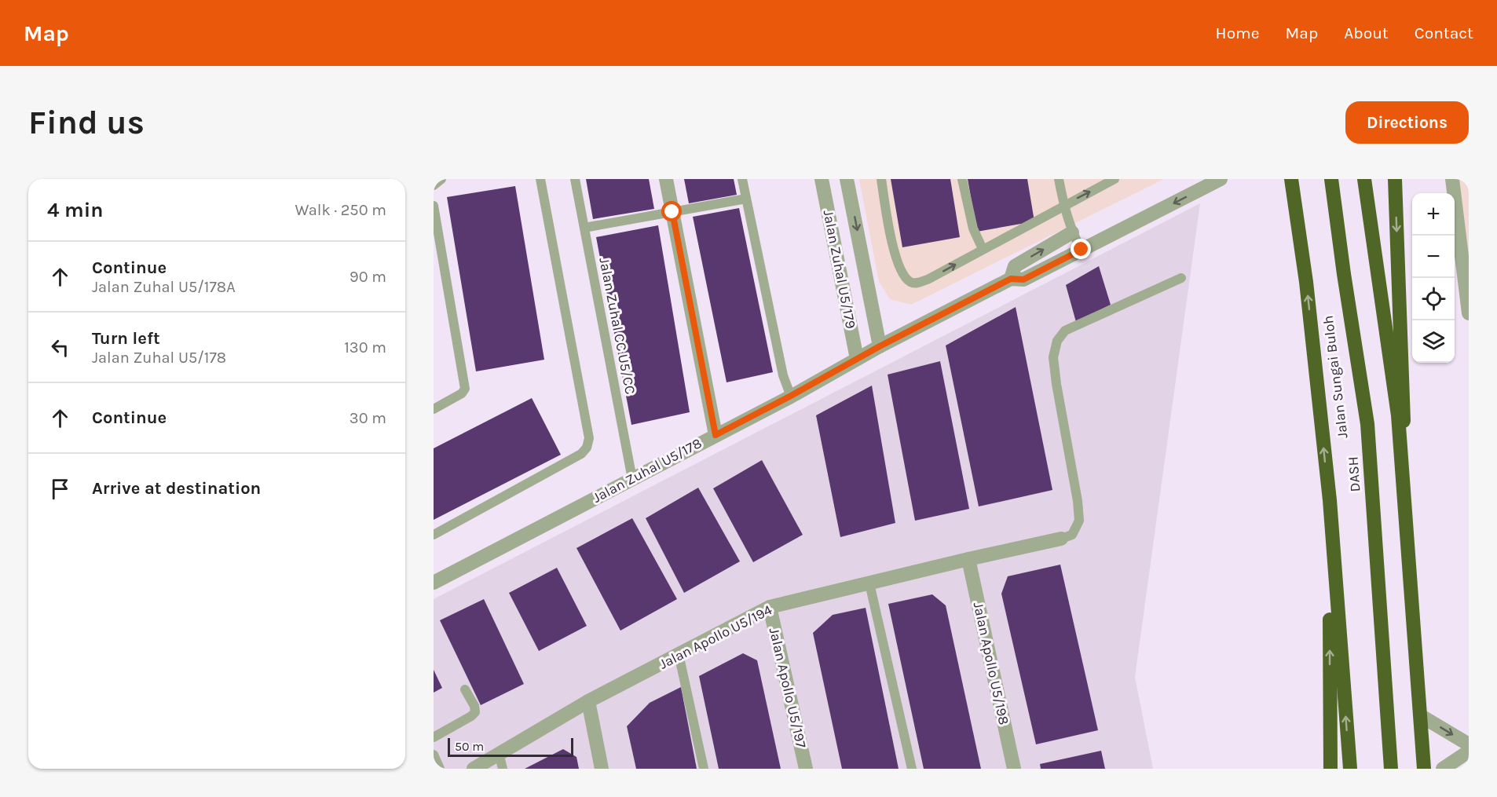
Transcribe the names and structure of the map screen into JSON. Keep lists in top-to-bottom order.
{
  "streets": {
    "highway": ["Jalan Sungai Buloh", "DASH"],
    "street": [
      "Jalan Zuhal U5/179",
      "Jalan Zuhal U5/178",
      "Jalan Apollo U5/194",
      "Jalan Apollo U5/198",
      "Jalan Apollo U5/197"
    ],
    "lane": ["Jalan Zuhal CC U5/CC"]
  },
  "crossings": [
    ["Jalan Zuhal U5/179", "Jalan Zuhal U5/178"],
    ["Jalan Zuhal CC U5/CC", "Jalan Zuhal U5/178"],
    ["Jalan Apollo U5/194", "Jalan Apollo U5/198"],
    ["Jalan Apollo U5/194", "Jalan Apollo U5/197"]
  ],
  "scale_bar": "50 m",
  "page": {
    "header": "Map",
    "nav": [
      "Home",
      "Map",
      "About",
      "Contact"
    ],
    "buttons": "Directions",
    "title": "Find us",
    "heading": ["4 min", "Walk · 250 m"],
    "map_buttons": ["+", "−"],
    "list": [
      ["Continue", "Jalan Zuhal U5/178A", "90 m"],
      ["Turn left", "Jalan Zuhal U5/178", "130 m"],
      ["Continue", "30 m"],
      "Arrive at destination"
    ],
    "scale": "50 m"
  }
}
